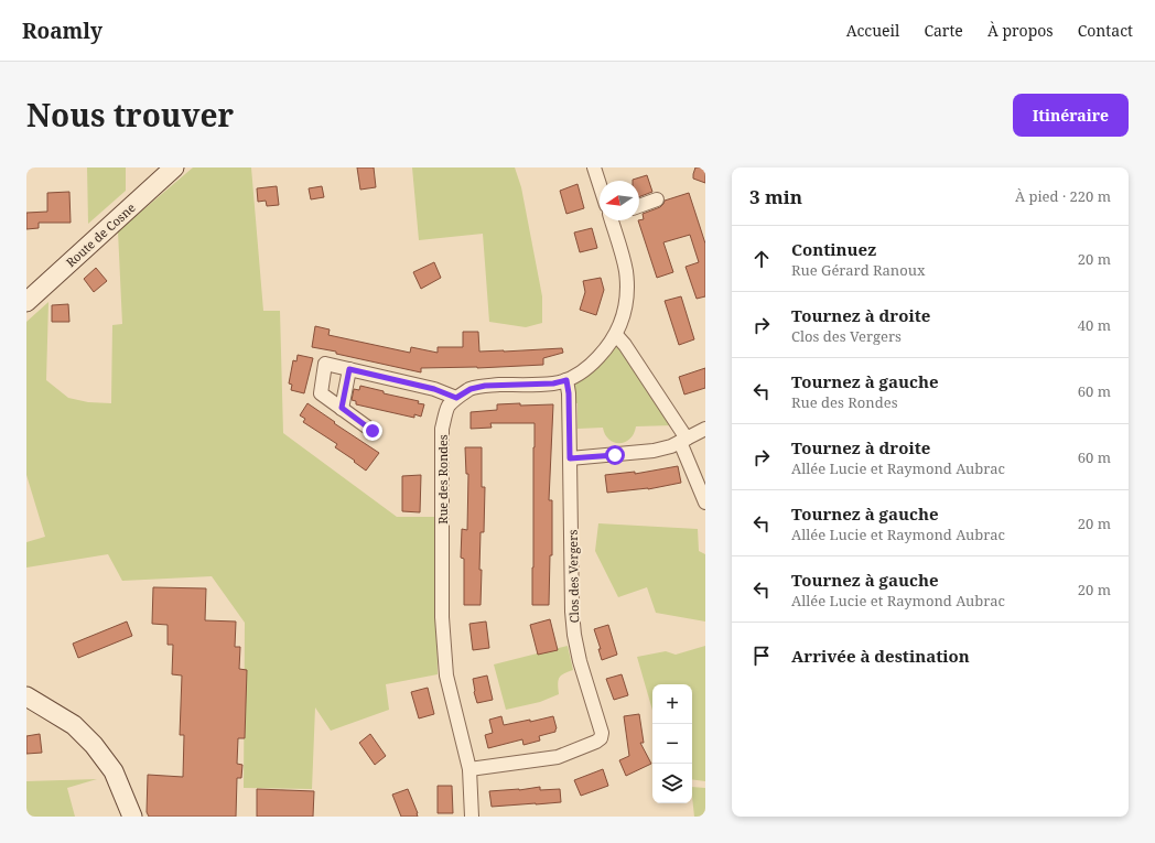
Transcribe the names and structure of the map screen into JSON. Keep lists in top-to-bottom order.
{
  "streets": {
    "main road": ["Route de Cosne"],
    "street": ["Rue des Rondes", "Clos des Vergers"]
  },
  "crossings": [
    ["Rue des Rondes", "Clos des Vergers"]
  ],
  "north": "left",
  "page": {
    "header": "Roamly",
    "nav": [
      "Accueil",
      "Carte",
      "À propos",
      "Contact"
    ],
    "title": "Nous trouver",
    "buttons": "Itinéraire",
    "heading": ["3 min", "À pied · 220 m"],
    "list": [
      ["Continuez", "Rue Gérard Ranoux", "20 m"],
      ["Tournez à droite", "Clos des Vergers", "40 m"],
      ["Tournez à gauche", "Rue des Rondes", "60 m"],
      ["Tournez à droite", "Allée Lucie et Raymond Aubrac", "60 m"],
      ["Tournez à gauche", "Allée Lucie et Raymond Aubrac", "20 m"],
      ["Tournez à gauche", "Allée Lucie et Raymond Aubrac", "20 m"],
      "Arrivée à destination"
    ],
    "map_buttons": ["+", "−"]
  }
}
